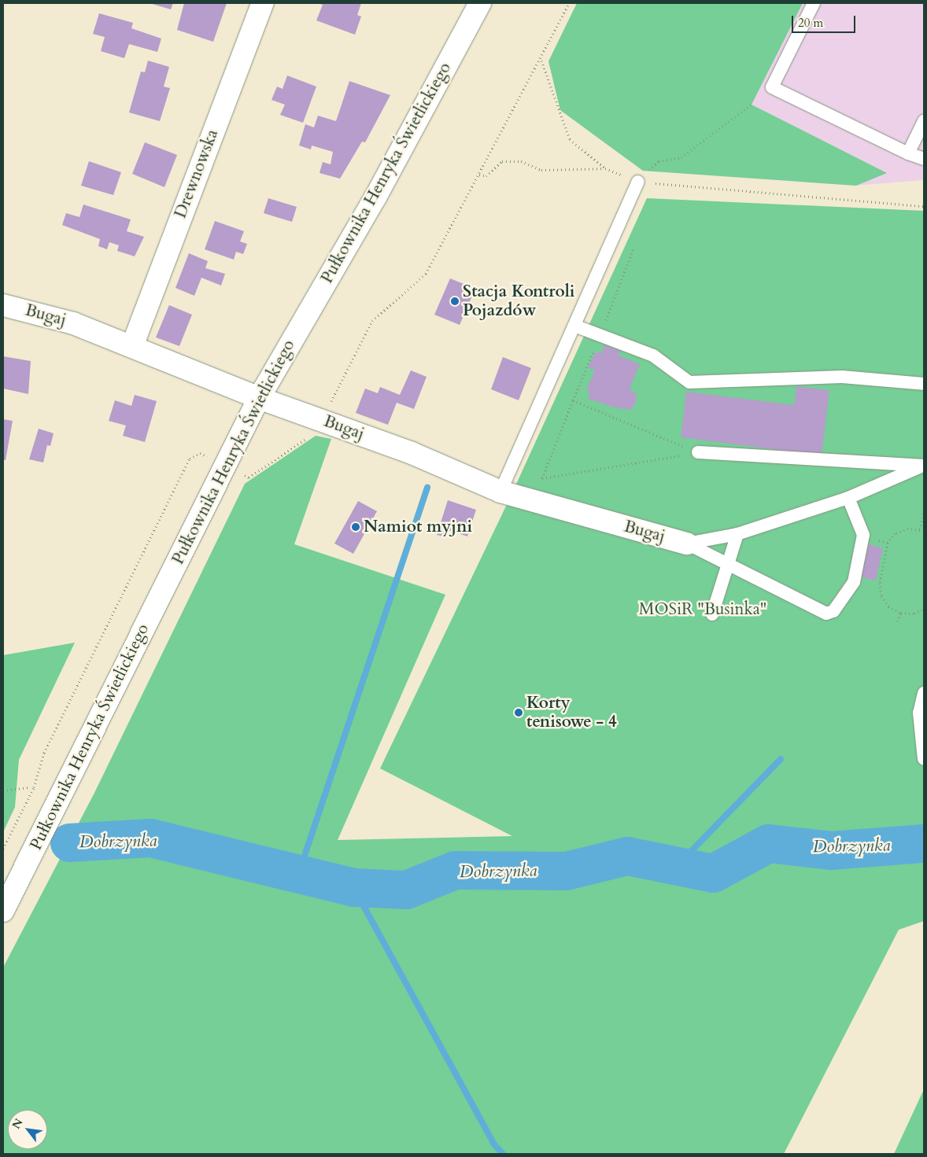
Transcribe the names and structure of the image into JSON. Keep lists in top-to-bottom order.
{
  "streets": {
    "street": ["Pułkownika Henryka Świetlickiego", "Drewnowska", "Bugaj"]
  },
  "crossings": [
    ["Pułkownika Henryka Świetlickiego", "Bugaj"],
    ["Drewnowska", "Bugaj"]
  ],
  "water": ["Dobrzynka"],
  "parks": ["MOSiR \"Businka\""],
  "places": ["Stacja Kontroli Pojazdów", "Namiot myjni", "Korty tenisowe - 4"],
  "scale_bar": "20 m",
  "north": "top left"
}
